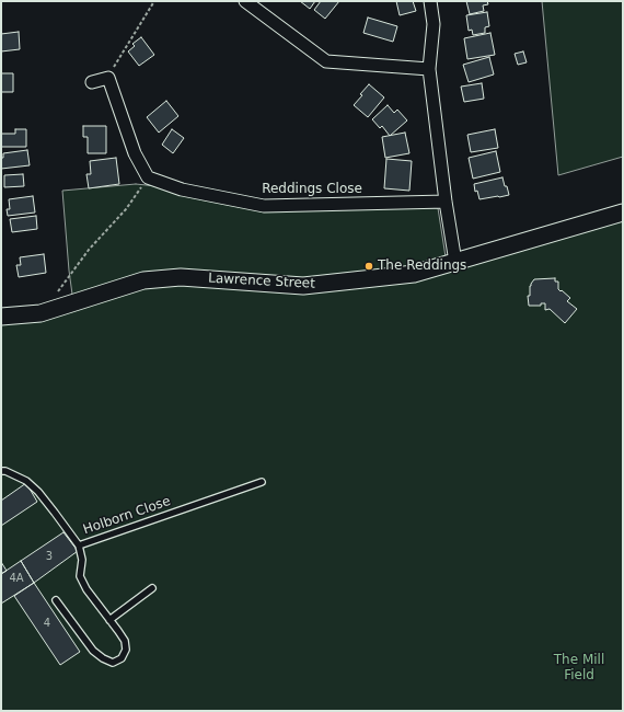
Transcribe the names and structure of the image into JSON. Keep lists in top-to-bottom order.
{
  "streets": {
    "street": ["Reddings Close", "Lawrence Street"],
    "lane": ["Holborn Close"]
  },
  "parks": ["The Mill Field"],
  "places": ["The Reddings"],
  "house_numbers": ["3", "4A", "4"]
}
